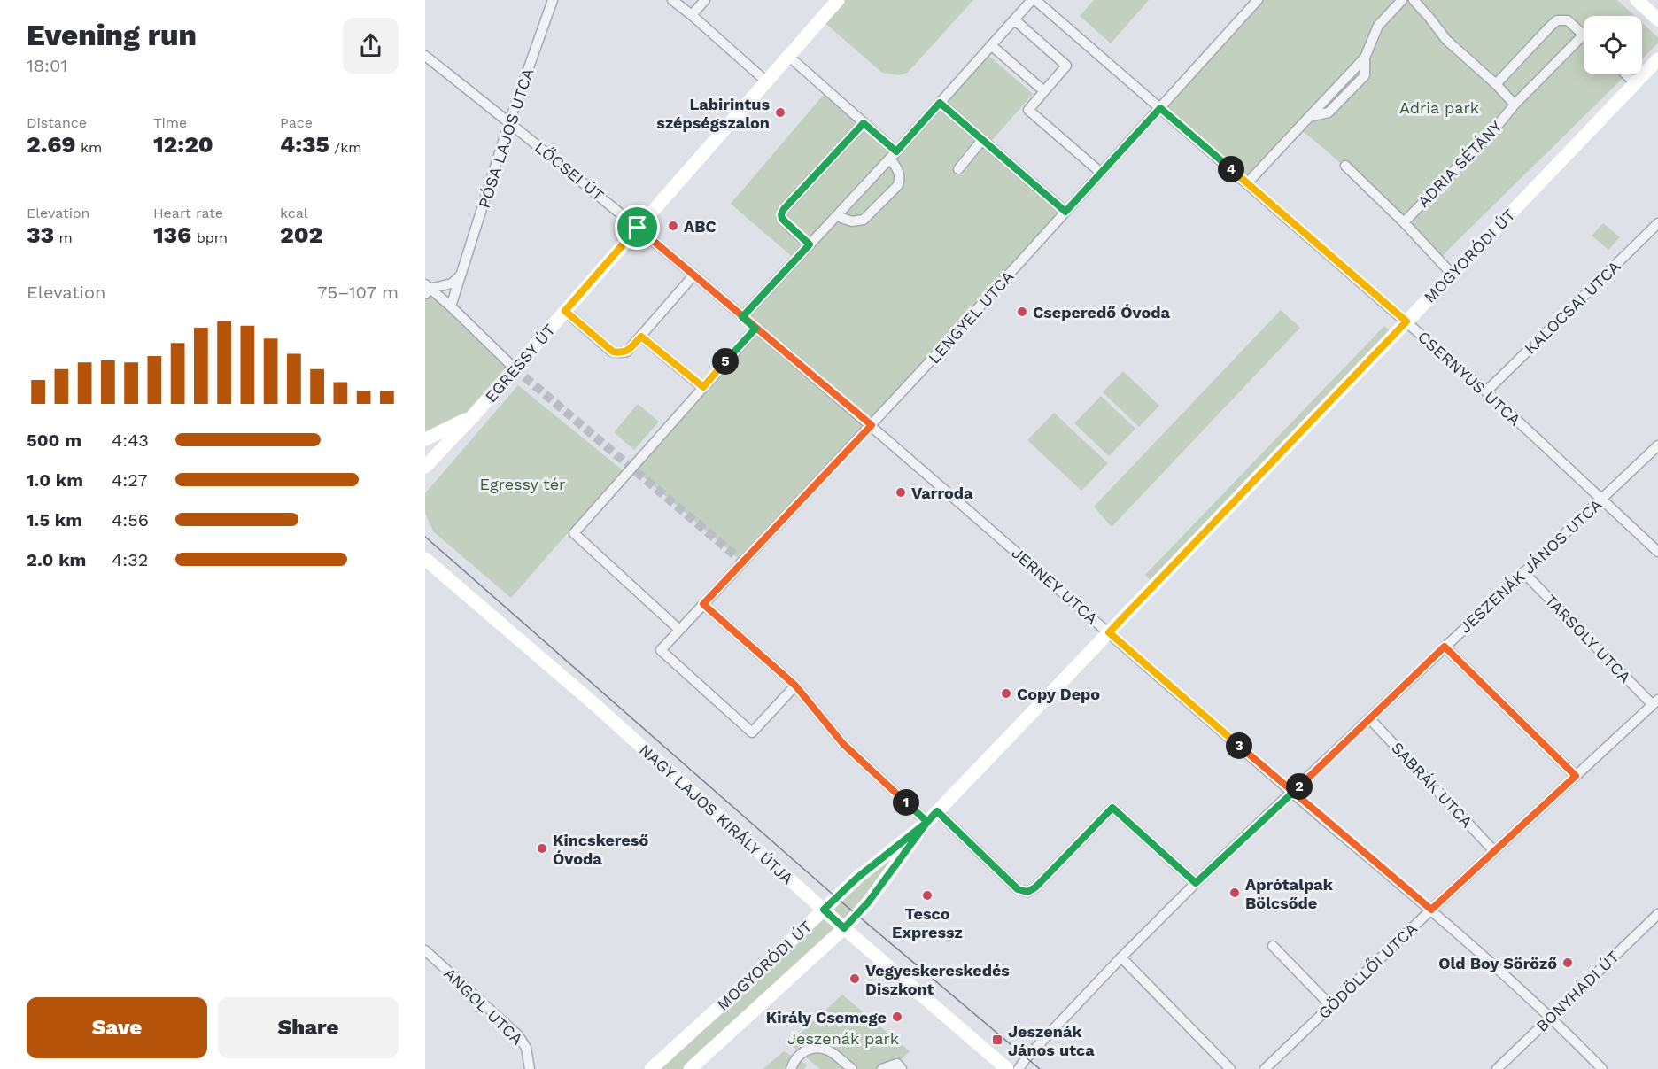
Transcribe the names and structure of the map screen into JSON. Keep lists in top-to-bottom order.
{
  "streets": {
    "street": [
      "PÓSA LAJOS UTCA",
      "ADRIA SÉTÁNY",
      "LŐCSEI ÚT",
      "MOGYORÓDI ÚT",
      "KALOCSAI UTCA",
      "LENGYEL UTCA",
      "EGRESSY ÚT",
      "CSERNYUS UTCA",
      "JESZENÁK JÁNOS UTCA",
      "JERNEY UTCA",
      "TARSOLY UTCA",
      "SABRÁK UTCA",
      "NAGY LAJOS KIRÁLY ÚTJA",
      "GÖDÖLLŐI UTCA",
      "BONYHÁDI ÚT",
      "ANGOL UTCA"
    ]
  },
  "crossings": [
    ["PÓSA LAJOS UTCA", "LŐCSEI ÚT"],
    ["ADRIA SÉTÁNY", "MOGYORÓDI ÚT"],
    ["LŐCSEI ÚT", "EGRESSY ÚT"],
    ["LŐCSEI ÚT", "JERNEY UTCA"],
    ["MOGYORÓDI ÚT", "CSERNYUS UTCA"],
    ["MOGYORÓDI ÚT", "JERNEY UTCA"],
    ["MOGYORÓDI ÚT", "NAGY LAJOS KIRÁLY ÚTJA"],
    ["KALOCSAI UTCA", "CSERNYUS UTCA"],
    ["LENGYEL UTCA", "CSERNYUS UTCA"],
    ["LENGYEL UTCA", "JERNEY UTCA"],
    ["EGRESSY ÚT", "JERNEY UTCA"],
    ["CSERNYUS UTCA", "JESZENÁK JÁNOS UTCA"],
    ["JESZENÁK JÁNOS UTCA", "JERNEY UTCA"],
    ["JESZENÁK JÁNOS UTCA", "TARSOLY UTCA"],
    ["JESZENÁK JÁNOS UTCA", "SABRÁK UTCA"],
    ["JERNEY UTCA", "GÖDÖLLŐI UTCA"],
    ["JERNEY UTCA", "BONYHÁDI ÚT"],
    ["TARSOLY UTCA", "GÖDÖLLŐI UTCA"],
    ["SABRÁK UTCA", "GÖDÖLLŐI UTCA"]
  ],
  "parks": ["Adria park", "Egressy tér", "Jeszenák park"],
  "places": {
    "other": [
      "Labirintus szépségszalon",
      "ABC",
      "Cseperedő Óvoda",
      "Varroda",
      "Copy Depo",
      "Kincskereső Óvoda",
      "Aprótalpak Bölcsőde",
      "Tesco Expressz",
      "Old Boy Söröző",
      "Vegyeskereskedés Diszkont",
      "Király Csemege"
    ],
    "transit": ["Jeszenák János utca"]
  },
  "page": {
    "heading": ["Evening run", "18:01"],
    "stats": [
      ["Distance", "2.69 km"],
      ["Time", "12:20"],
      ["Pace", "4:35 /km"],
      ["Elevation", "33 m"],
      ["Heart rate", "136 bpm"],
      ["kcal", "202"]
    ],
    "pins": [
      "4",
      "5",
      "3",
      "2",
      "1"
    ],
    "chart": ["Elevation", "75–107 m"],
    "list": [
      {
        "name": "500 m",
        "note": "4:43"
      },
      {
        "name": "1.0 km",
        "note": "4:27"
      },
      {
        "name": "1.5 km",
        "note": "4:56"
      },
      {
        "name": "2.0 km",
        "note": "4:32"
      }
    ],
    "buttons": ["Save", "Share"]
  }
}
